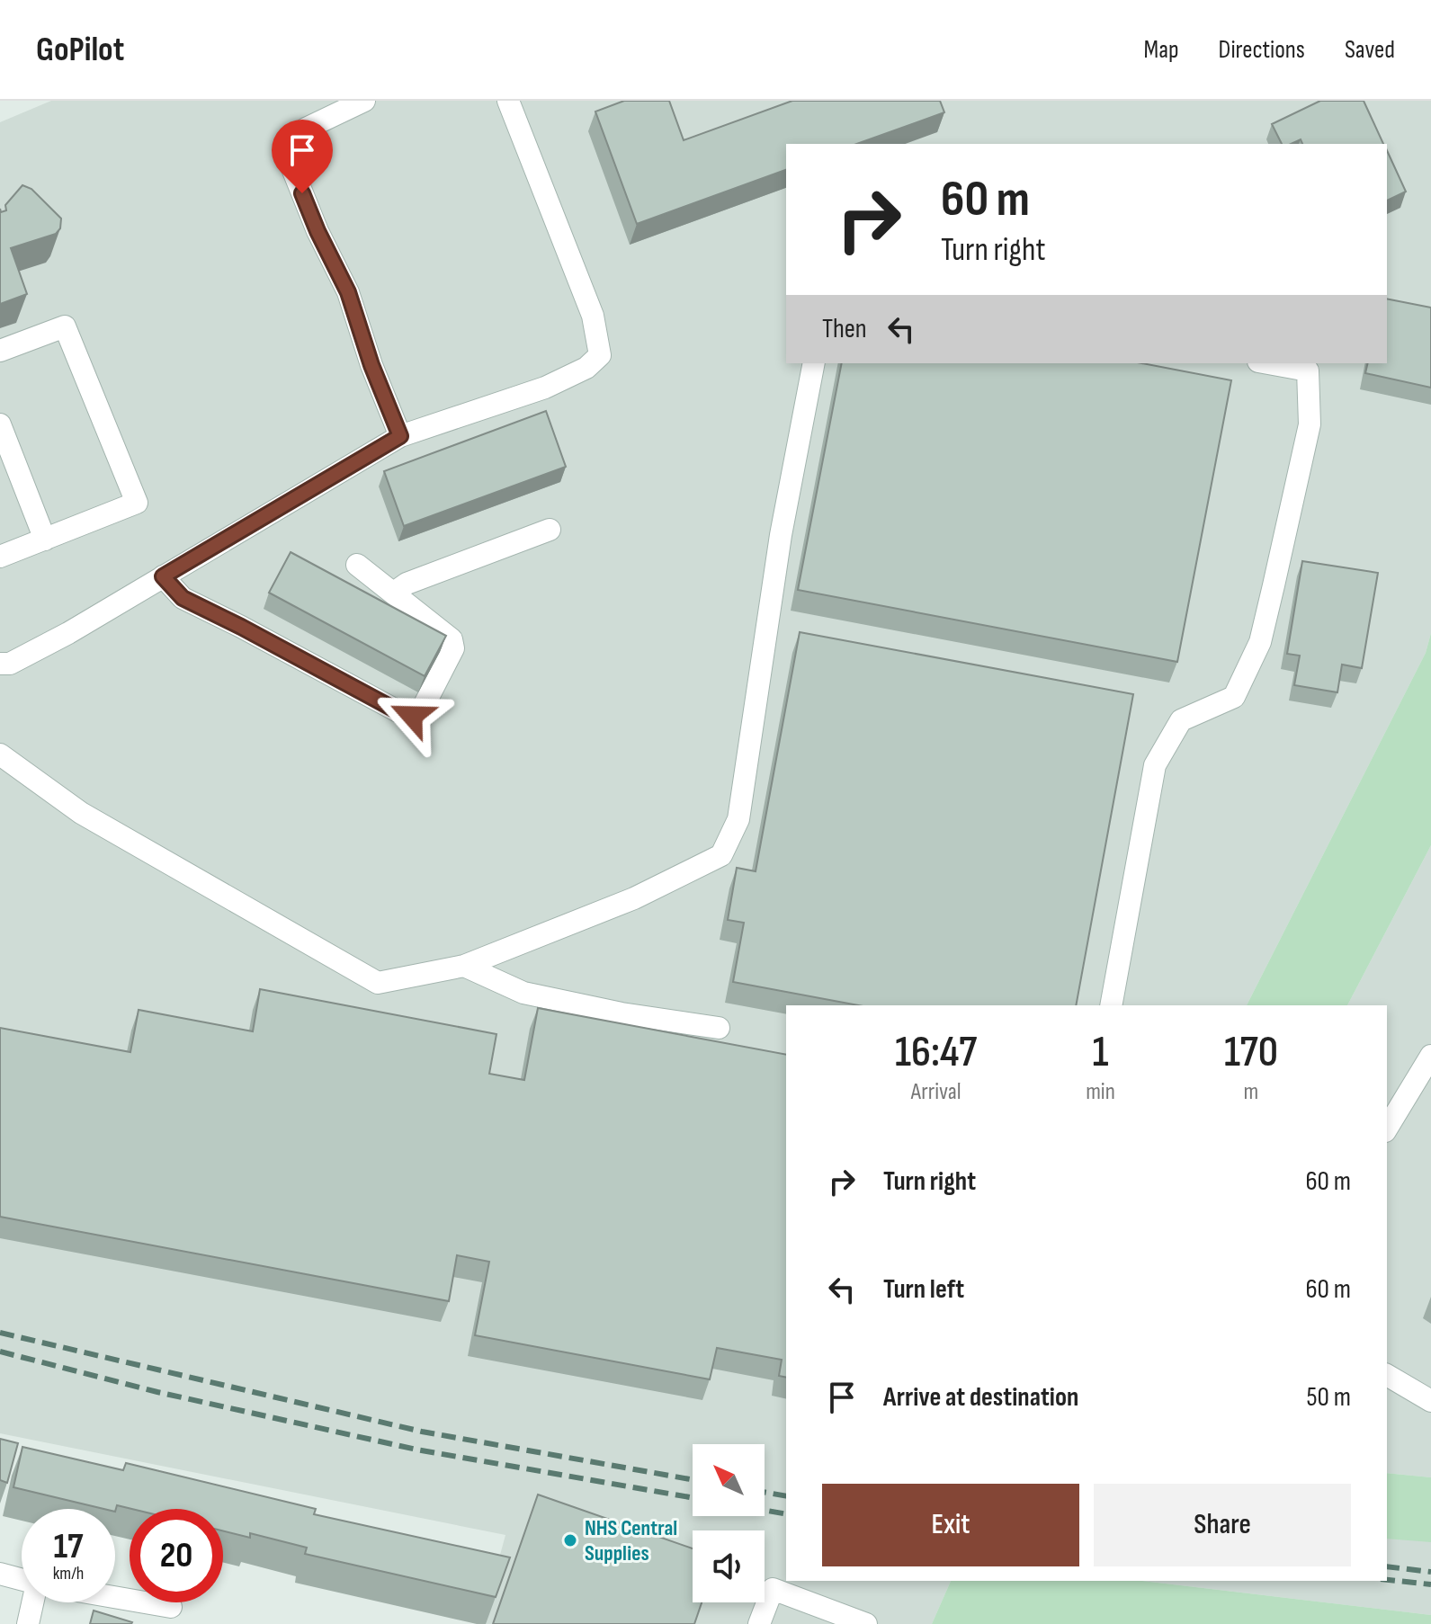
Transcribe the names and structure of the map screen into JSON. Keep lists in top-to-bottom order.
{
  "places": ["NHS Central Supplies"],
  "north": "top left",
  "page": {
    "header": "GoPilot",
    "nav": ["Map", "Directions", "Saved"],
    "turn": ["60 m", "Turn right"],
    "then": "Then",
    "eta": [
      "16:47",
      "Arrival",
      "1",
      "min",
      "170",
      "m"
    ],
    "list": [
      {
        "name": "Turn right",
        "value": "60 m"
      },
      {
        "name": "Turn left",
        "value": "60 m"
      },
      {
        "name": "Arrive at destination",
        "value": "50 m"
      }
    ],
    "buttons": ["Exit", "Share"],
    "speed": "17 km/h",
    "limit": "20"
  }
}
